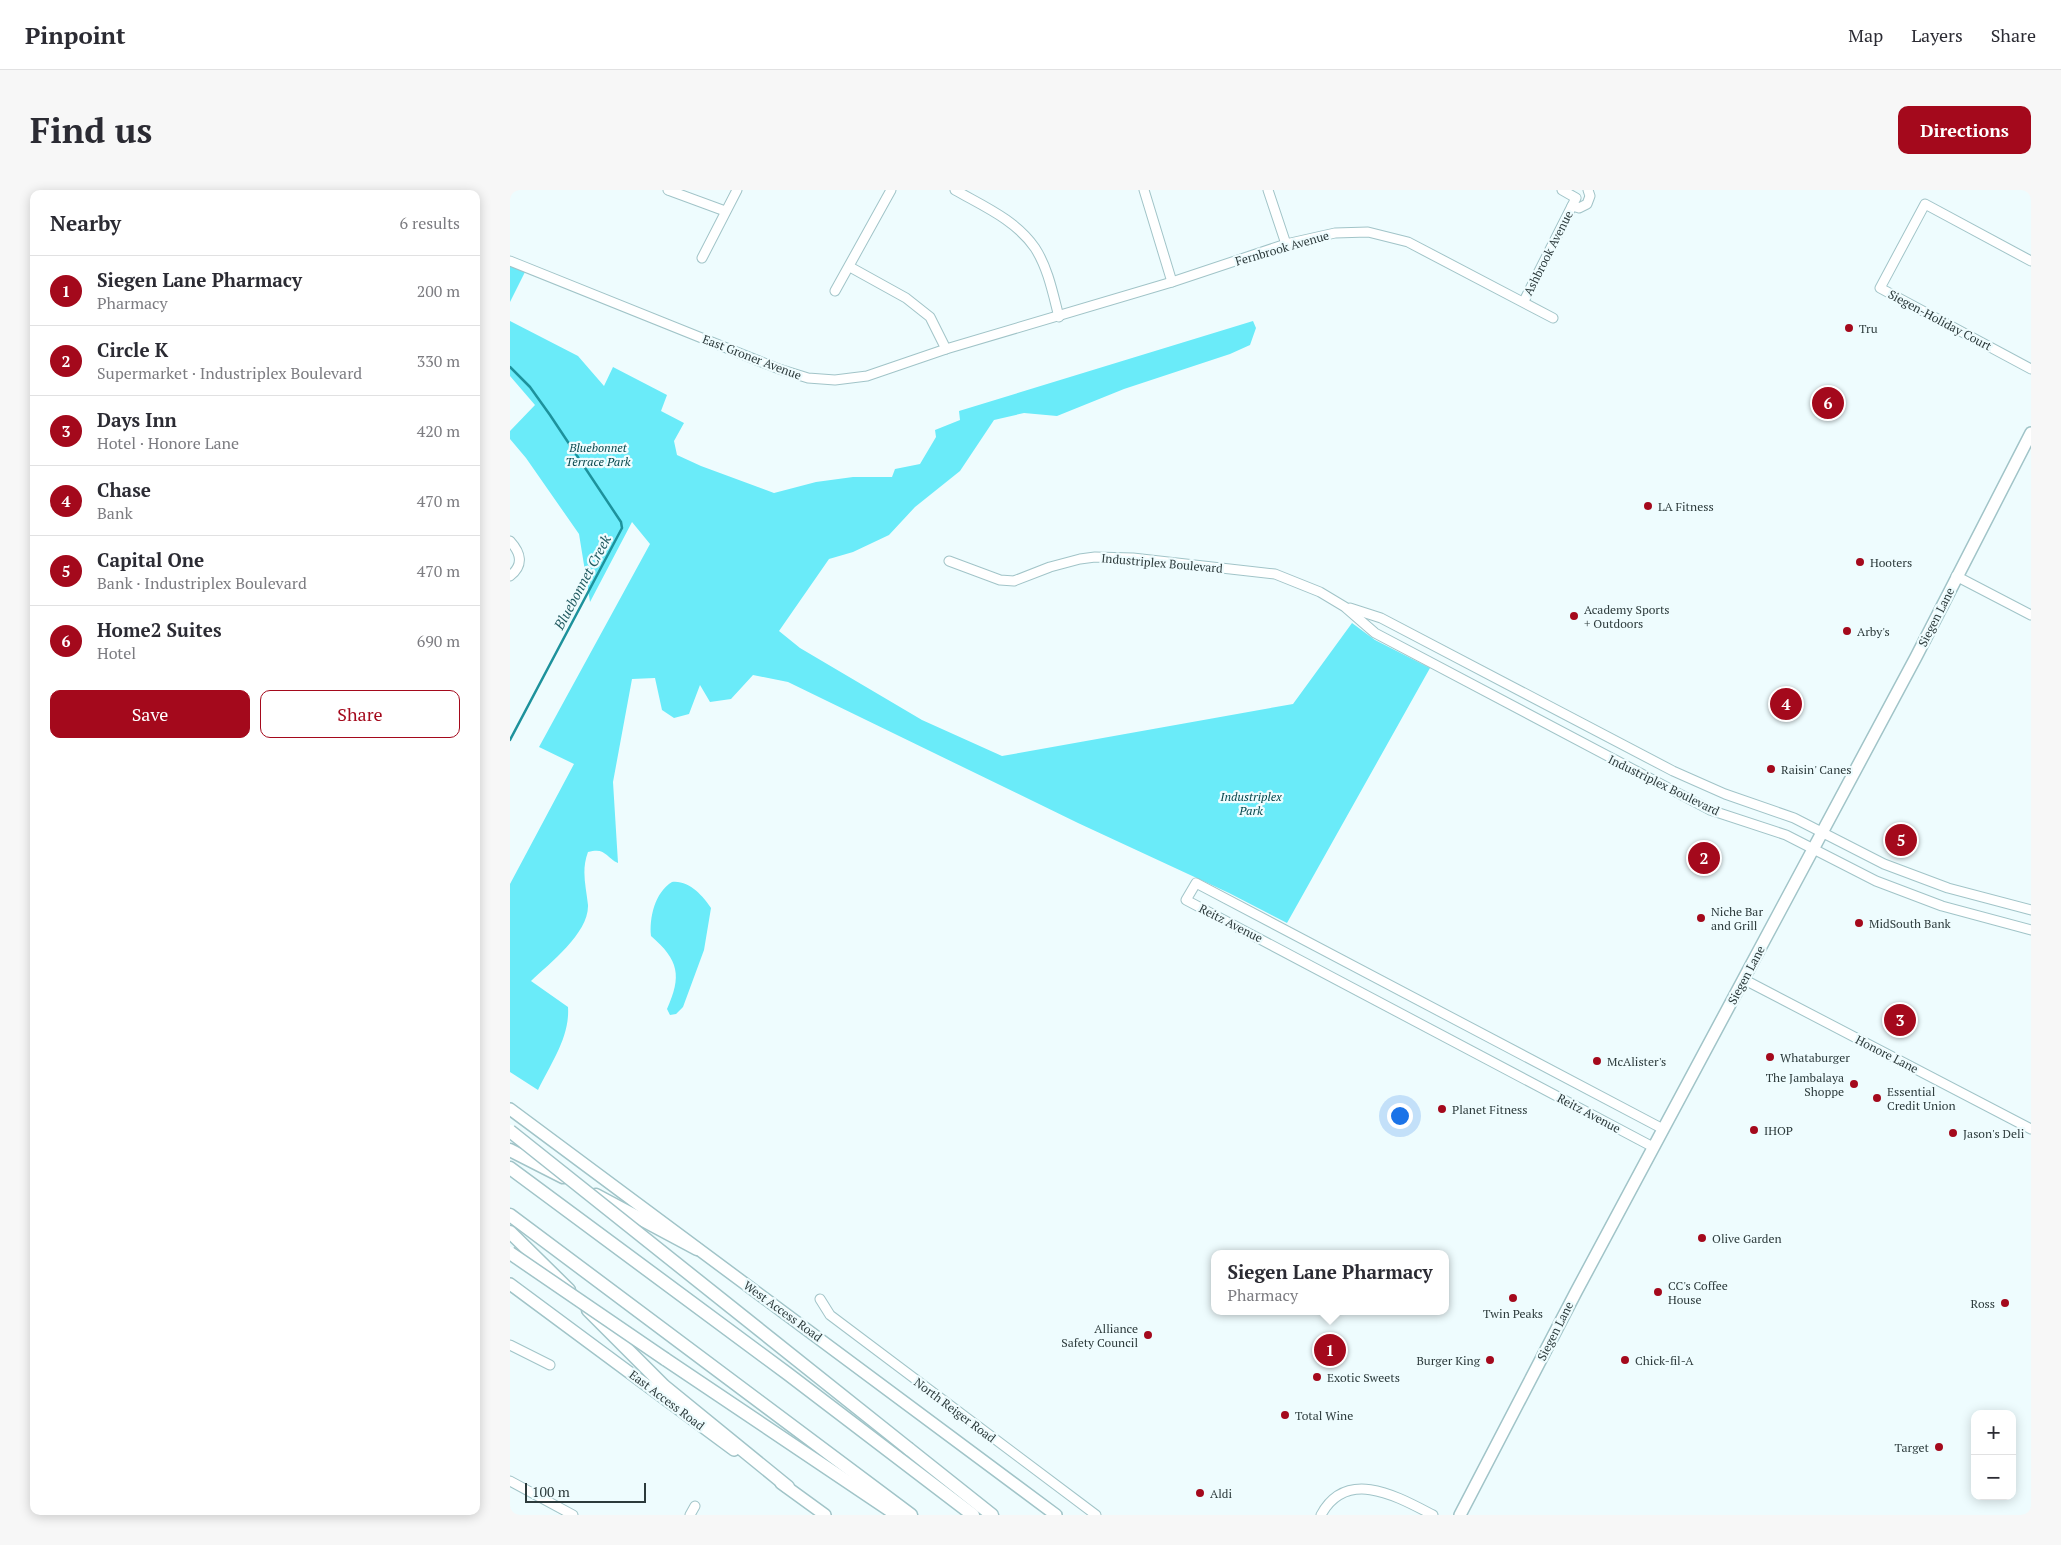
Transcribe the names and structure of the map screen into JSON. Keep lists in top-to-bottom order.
{
  "streets": {
    "main road": ["Siegen Lane", "West Access Road", "East Access Road"],
    "street": [
      "Fernbrook Avenue",
      "Ashbrook Avenue",
      "Siegen-Holiday Court",
      "East Groner Avenue",
      "Industriplex Boulevard",
      "Reitz Avenue",
      "Honore Lane",
      "North Reiger Road"
    ]
  },
  "crossings": [
    ["Fernbrook Avenue", "Ashbrook Avenue"],
    ["Fernbrook Avenue", "East Groner Avenue"],
    ["Industriplex Boulevard", "Siegen Lane"],
    ["Siegen Lane", "Reitz Avenue"],
    ["Siegen Lane", "Honore Lane"]
  ],
  "water": ["Bluebonnet Creek"],
  "parks": ["Bluebonnet Terrace Park", "Industriplex Park"],
  "places": [
    "Tru",
    "LA Fitness",
    "Hooters",
    "Academy Sports + Outdoors",
    "Arby's",
    "Raisin' Canes",
    "Niche Bar and Grill",
    "MidSouth Bank",
    "Whataburger",
    "McAlister's",
    "The Jambalaya Shoppe",
    "Essential Credit Union",
    "Planet Fitness",
    "IHOP",
    "Jason's Deli",
    "Olive Garden",
    "CC's Coffee House",
    "Twin Peaks",
    "Ross",
    "Alliance Safety Council",
    "Burger King",
    "Chick-fil-A",
    "Exotic Sweets",
    "Total Wine",
    "Target",
    "Aldi"
  ],
  "scale_bar": "100 m",
  "page": {
    "header": "Pinpoint",
    "nav": ["Map", "Layers", "Share"],
    "buttons": [
      "Directions",
      ["Save", "Share"]
    ],
    "title": "Find us",
    "heading": ["Nearby", "6 results"],
    "list": [
      {
        "mark": "1",
        "name": "Siegen Lane Pharmacy",
        "note": "Pharmacy",
        "value": "200 m"
      },
      {
        "mark": "2",
        "name": "Circle K",
        "note": "Supermarket · Industriplex Boulevard",
        "value": "330 m"
      },
      {
        "mark": "3",
        "name": "Days Inn",
        "note": "Hotel · Honore Lane",
        "value": "420 m"
      },
      {
        "mark": "4",
        "name": "Chase",
        "note": "Bank",
        "value": "470 m"
      },
      {
        "mark": "5",
        "name": "Capital One",
        "note": "Bank · Industriplex Boulevard",
        "value": "470 m"
      },
      {
        "mark": "6",
        "name": "Home2 Suites",
        "note": "Hotel",
        "value": "690 m"
      }
    ],
    "pins": [
      "6",
      "4",
      "5",
      "2",
      "3",
      "1"
    ],
    "popup": ["Siegen Lane Pharmacy", "Pharmacy"],
    "map_buttons": ["+", "−"],
    "scale": "100 m"
  }
}
